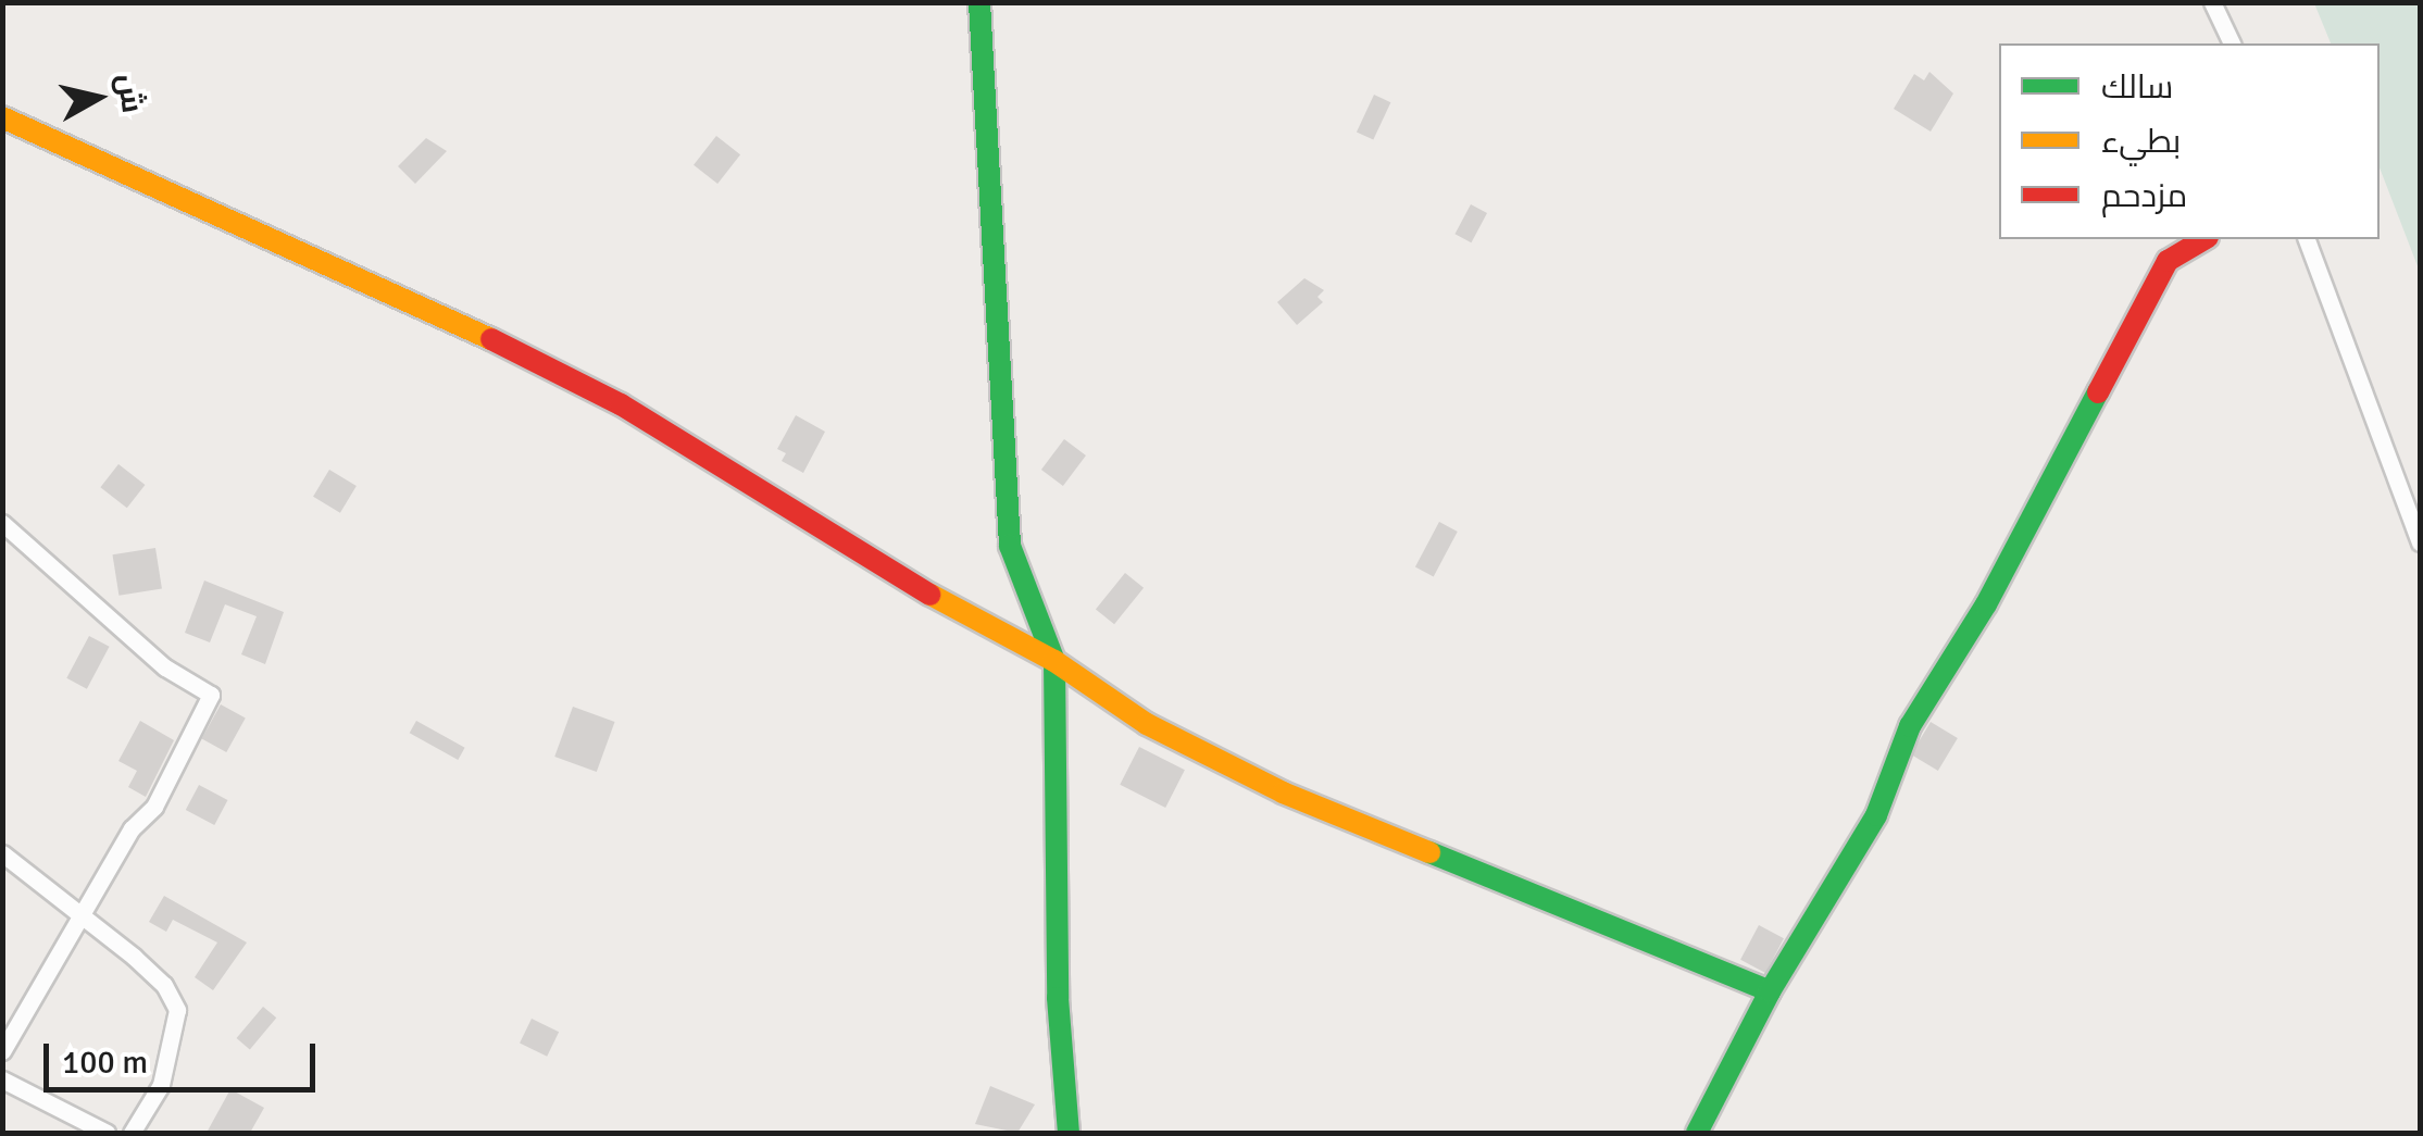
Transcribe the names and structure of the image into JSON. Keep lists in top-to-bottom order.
{
  "legend": ["سالك", "بطيء", "مزدحم"],
  "scale_bar": "100 m",
  "north": "right"
}
